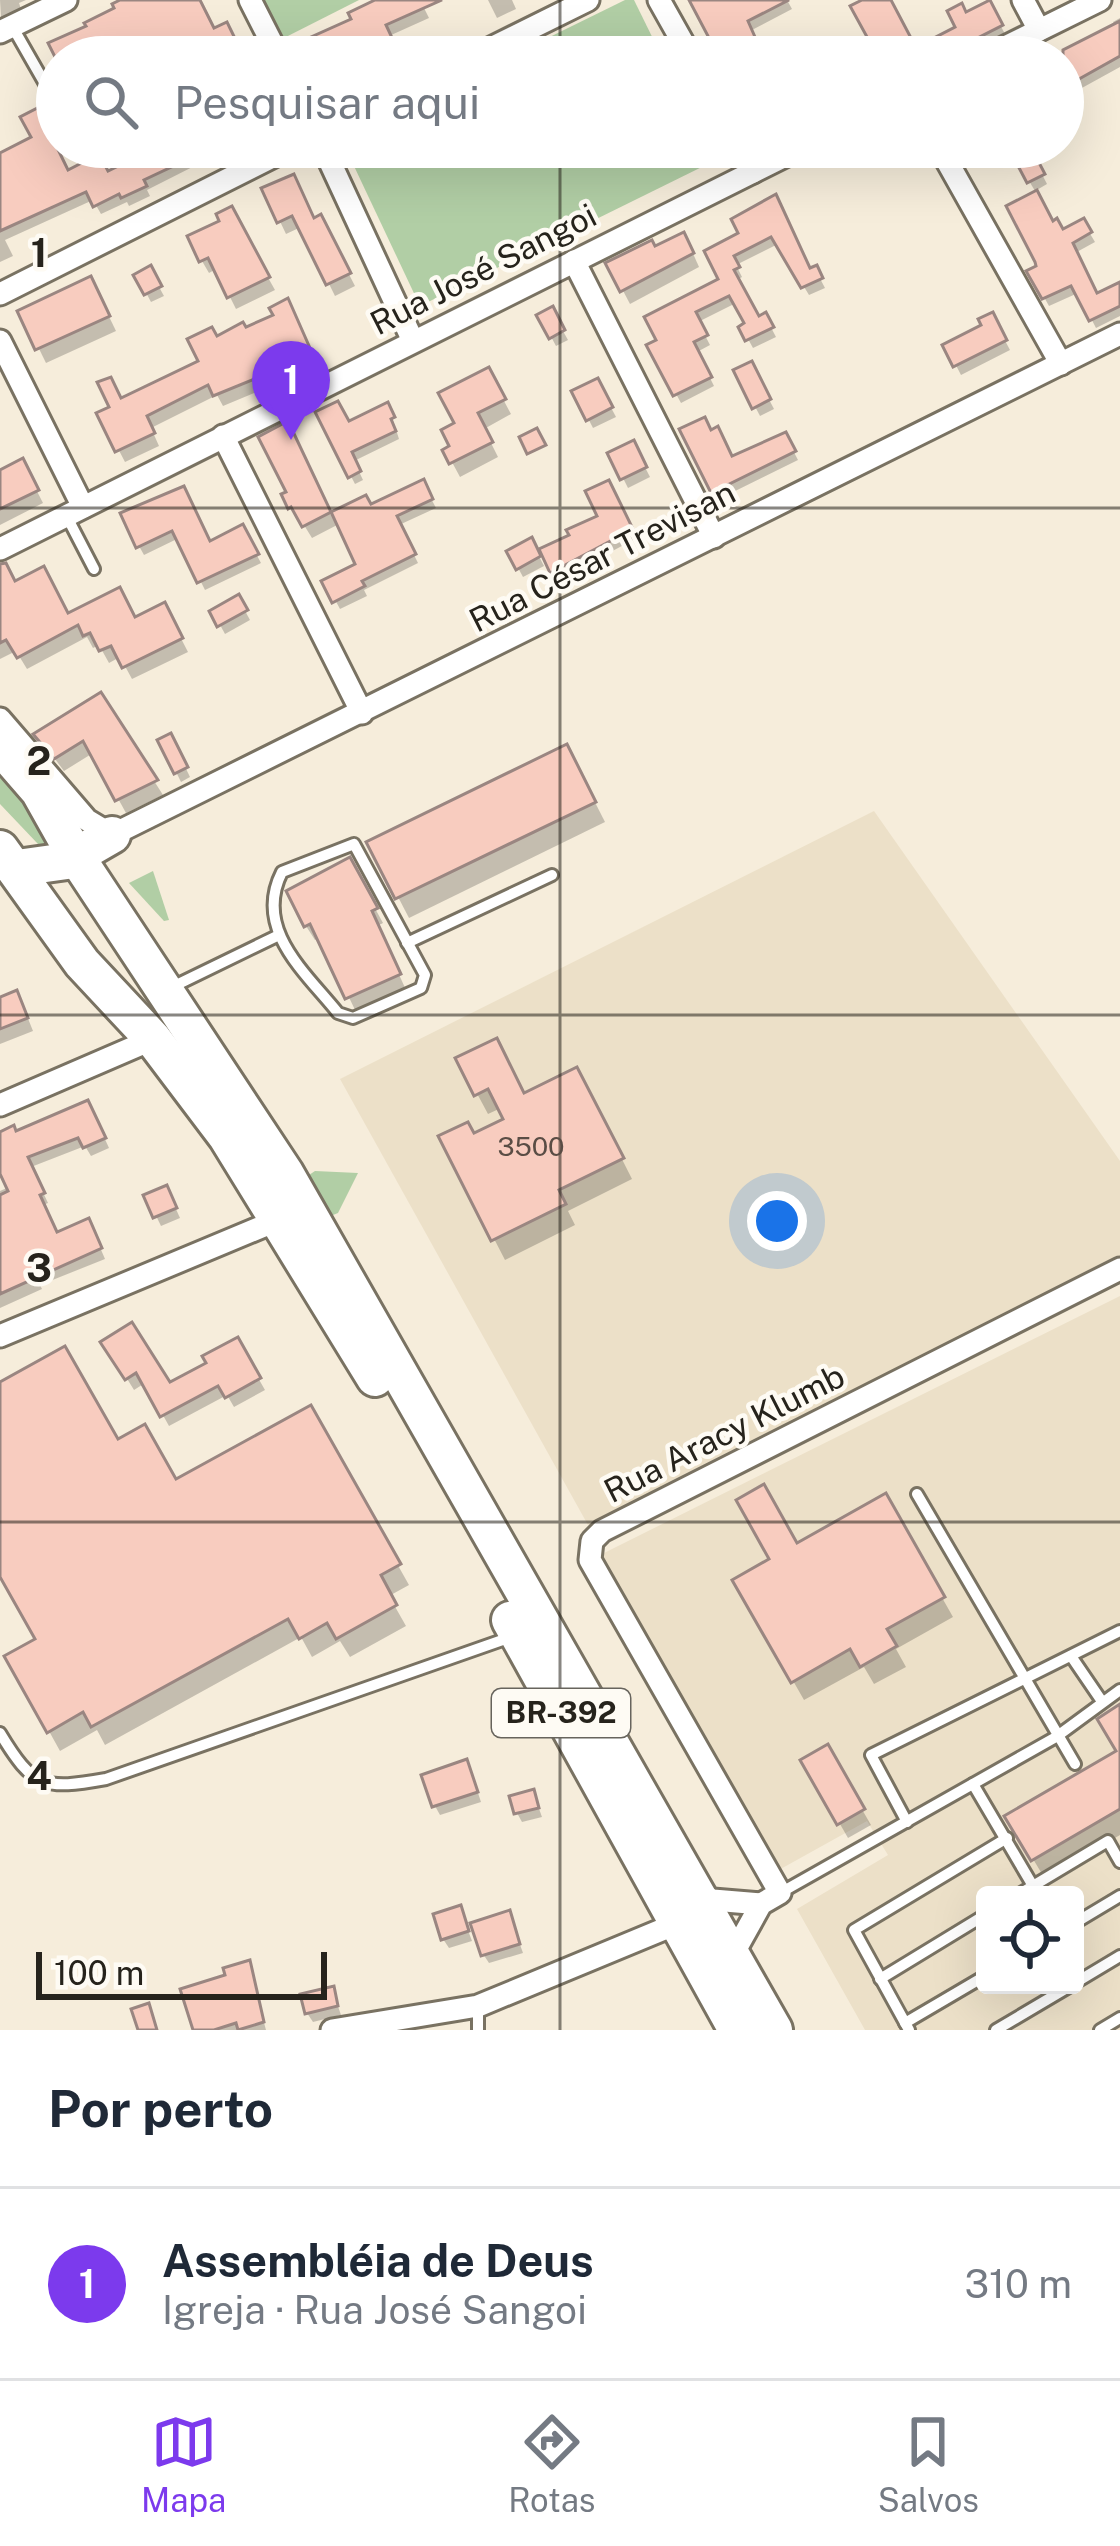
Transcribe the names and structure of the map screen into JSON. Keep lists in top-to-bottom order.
{
  "streets": {
    "highway": ["BR-392"],
    "street": ["Rua José Sangoi", "Rua César Trevisan", "Rua Aracy Klumb"]
  },
  "crossings": [
    ["Rua César Trevisan", "BR-392"]
  ],
  "house_numbers": ["3500"],
  "scale_bar": "100 m",
  "page": {
    "search": "Pesquisar aqui",
    "pins": "1",
    "scale": "100 m",
    "heading": "Por perto",
    "list": [
      {
        "mark": "1",
        "name": "Assembléia de Deus",
        "note": "Igreja · Rua José Sangoi",
        "value": "310 m"
      }
    ],
    "nav": ["Mapa", "Rotas", "Salvos"]
  },
  "grid": {
    "rows": [
      "1",
      "2",
      "3",
      "4"
    ]
  }
}
